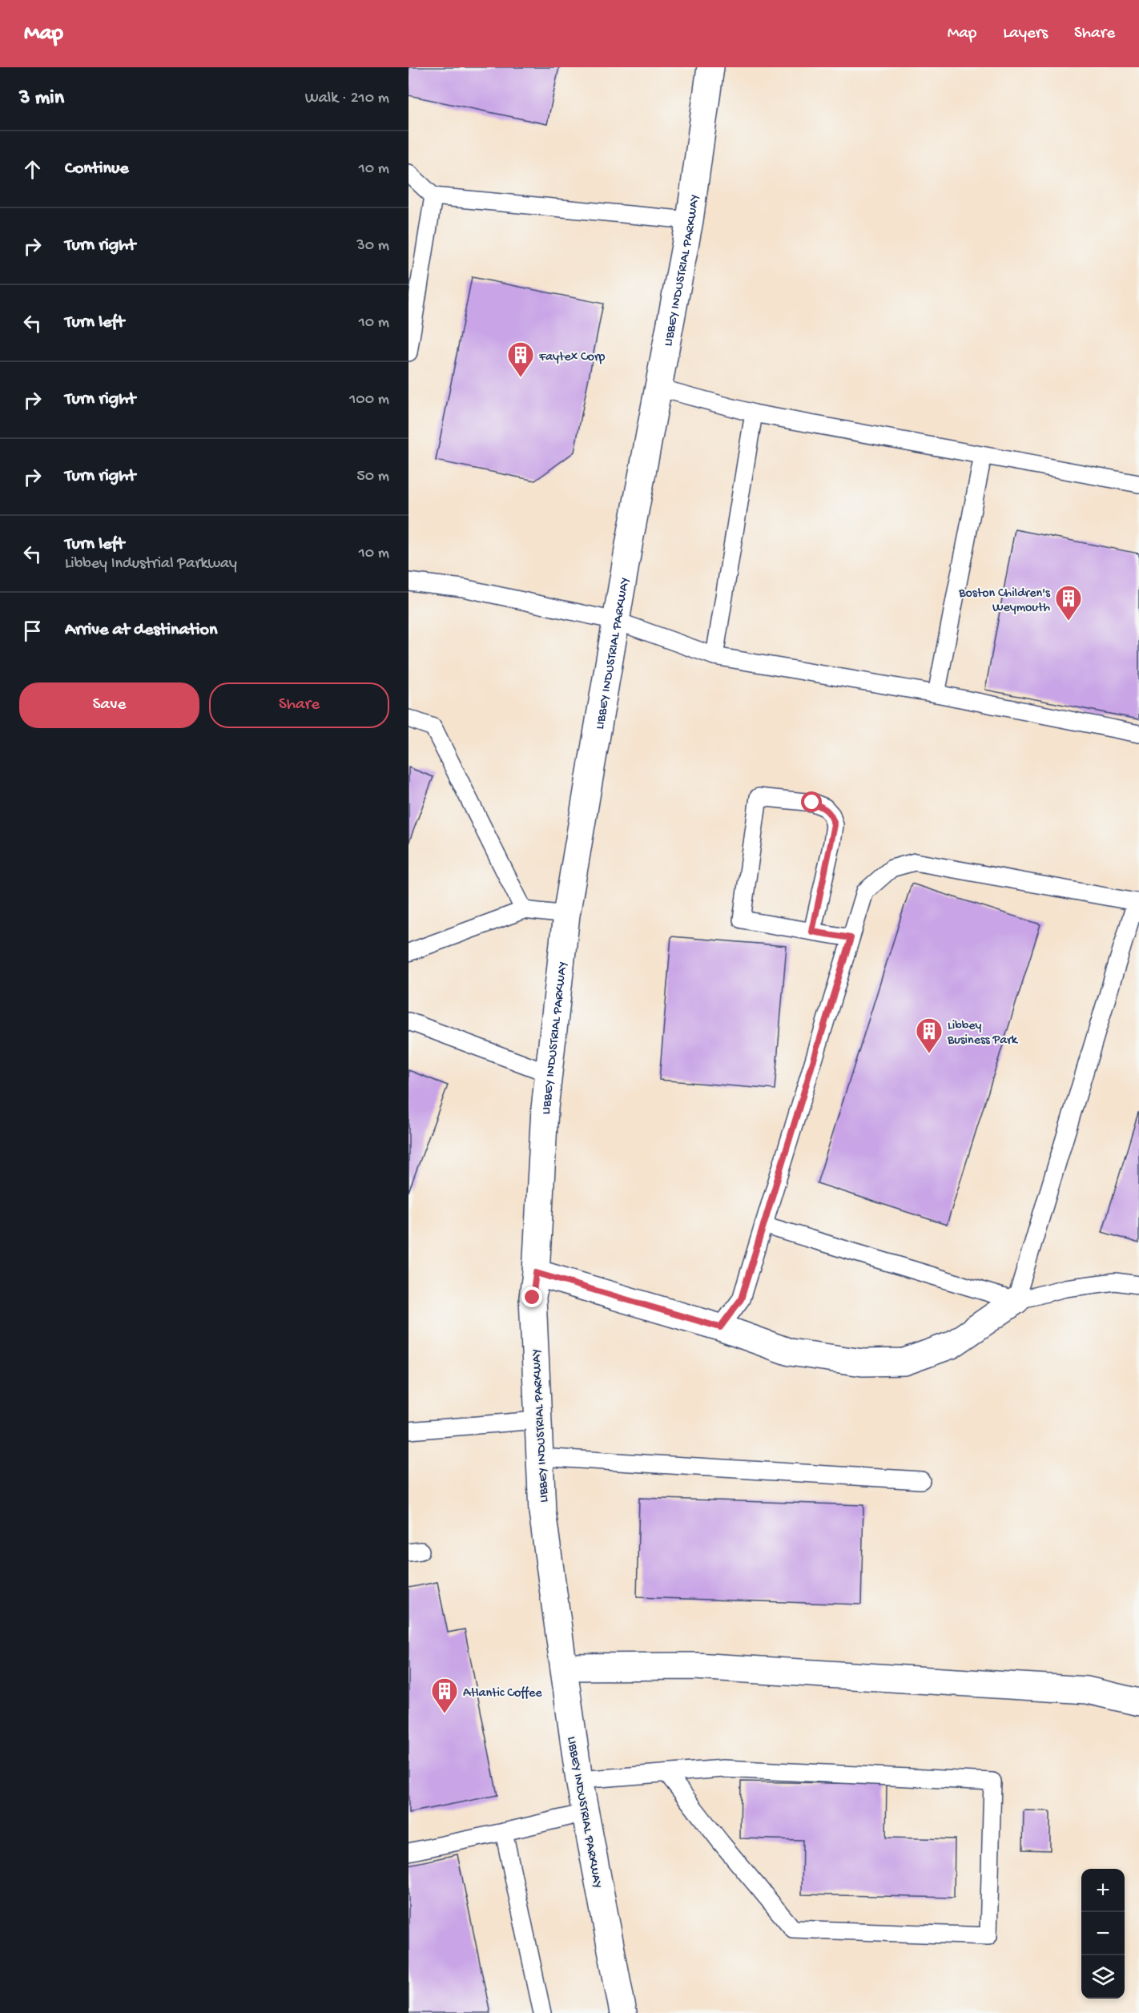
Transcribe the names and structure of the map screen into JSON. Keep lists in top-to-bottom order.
{
  "streets": {
    "street": ["LIBBEY INDUSTRIAL PARKWAY"]
  },
  "places": {
    "building": [
      "Faytex Corp",
      "Boston Children's Weymouth",
      "Libbey Business Park",
      "Atlantic Coffee"
    ]
  },
  "page": {
    "header": "Map",
    "nav": ["Map", "Layers", "Share"],
    "heading": ["3 min", "Walk · 210 m"],
    "list": [
      ["Continue", "10 m"],
      ["Turn right", "30 m"],
      ["Turn left", "10 m"],
      ["Turn right", "100 m"],
      ["Turn right", "50 m"],
      ["Turn left", "Libbey Industrial Parkway", "10 m"],
      "Arrive at destination"
    ],
    "buttons": ["Save", "Share"],
    "map_buttons": ["+", "−"]
  }
}
